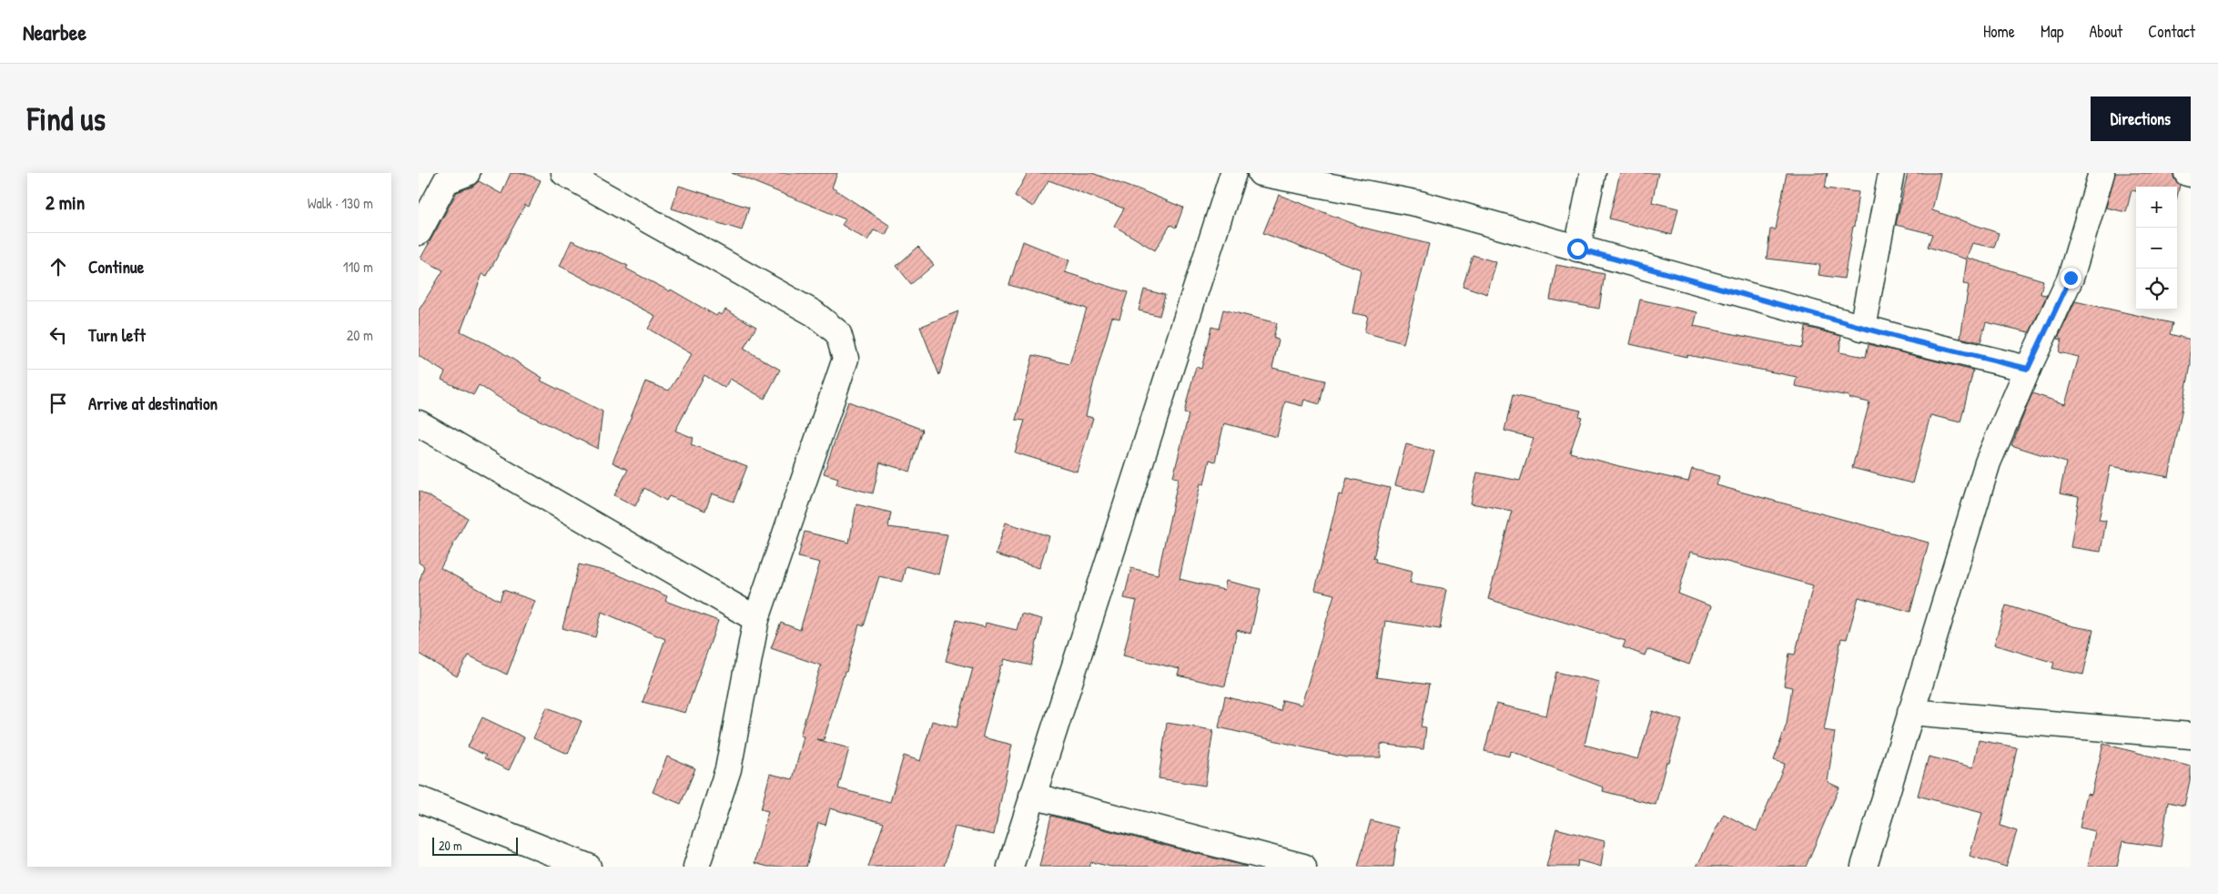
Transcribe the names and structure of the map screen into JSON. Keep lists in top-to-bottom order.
{
  "scale_bar": "20 m",
  "page": {
    "header": "Nearbee",
    "nav": [
      "Home",
      "Map",
      "About",
      "Contact"
    ],
    "buttons": "Directions",
    "title": "Find us",
    "heading": ["2 min", "Walk · 130 m"],
    "map_buttons": ["+", "−"],
    "list": [
      ["Continue", "110 m"],
      ["Turn left", "20 m"],
      "Arrive at destination"
    ],
    "scale": "20 m"
  }
}
